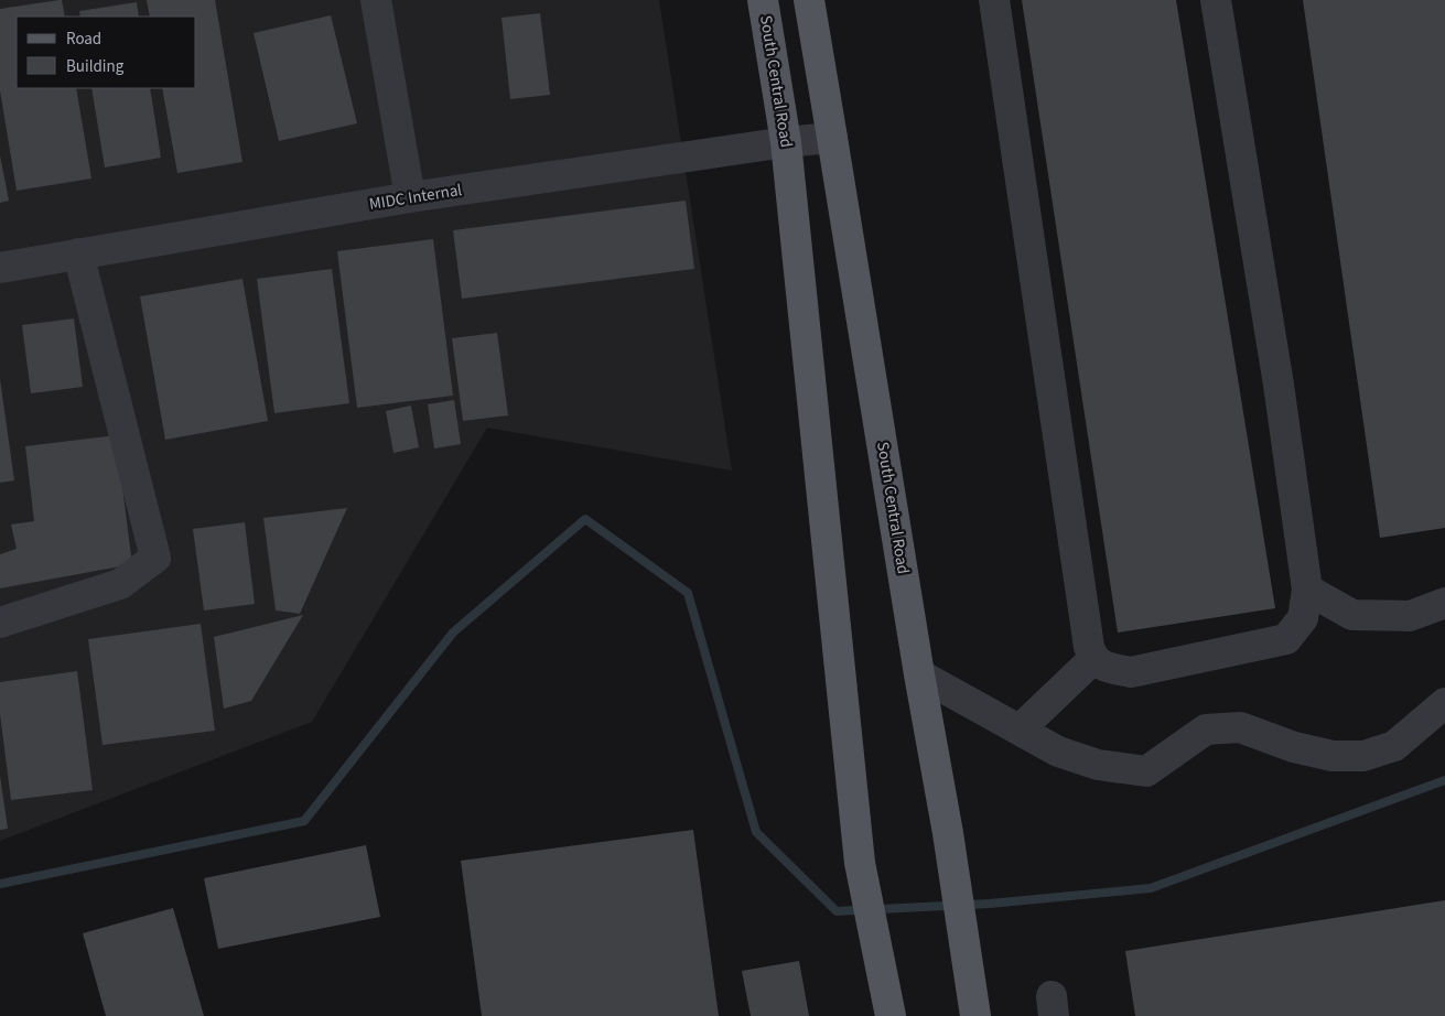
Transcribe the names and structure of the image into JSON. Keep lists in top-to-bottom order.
{
  "streets": {
    "main road": ["South Central Road"],
    "street": ["MIDC Internal"]
  },
  "crossings": [
    ["South Central Road", "MIDC Internal"]
  ],
  "legend": ["Road", "Building"]
}
